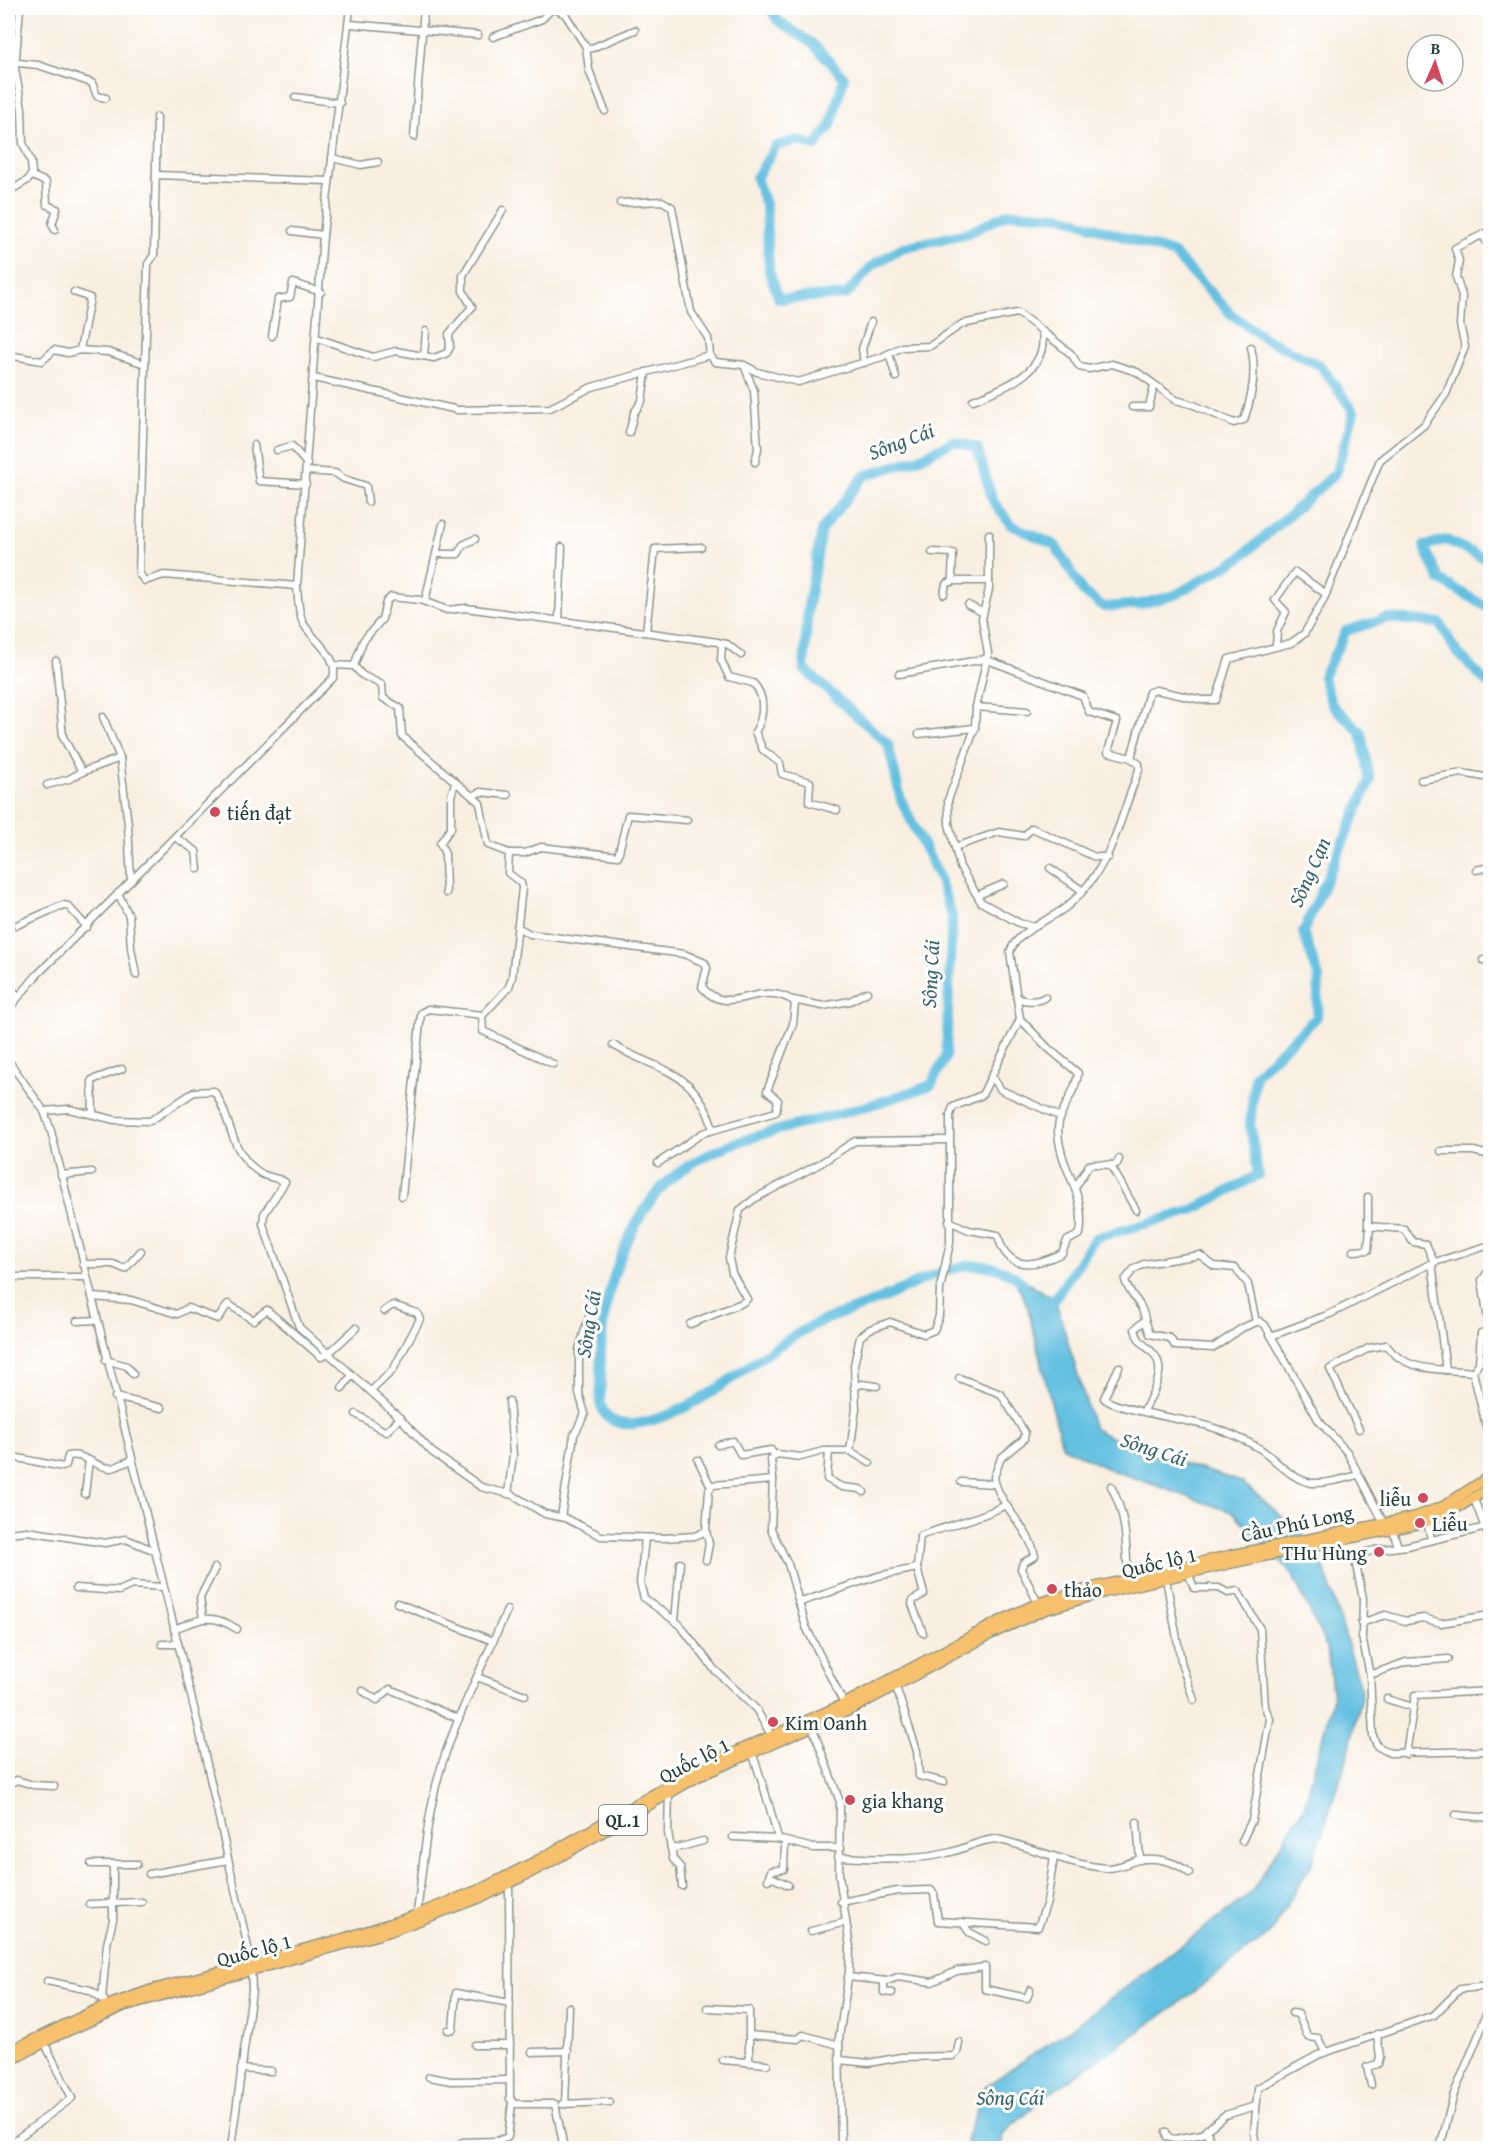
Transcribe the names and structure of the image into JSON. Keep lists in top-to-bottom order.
{
  "streets": {
    "highway": ["Cầu Phú Long", "Quốc lộ 1", "QL.1"]
  },
  "crossings": [
    ["Cầu Phú Long", "Quốc lộ 1"],
    ["Cầu Phú Long", "QL.1"]
  ],
  "water": ["Sông Cái", "Sông Cạn"],
  "places": [
    "tiến đạt",
    "liễu",
    "Liễu",
    "THu Hùng",
    "thảo",
    "Kim Oanh",
    "gia khang"
  ],
  "north": "top"
}
